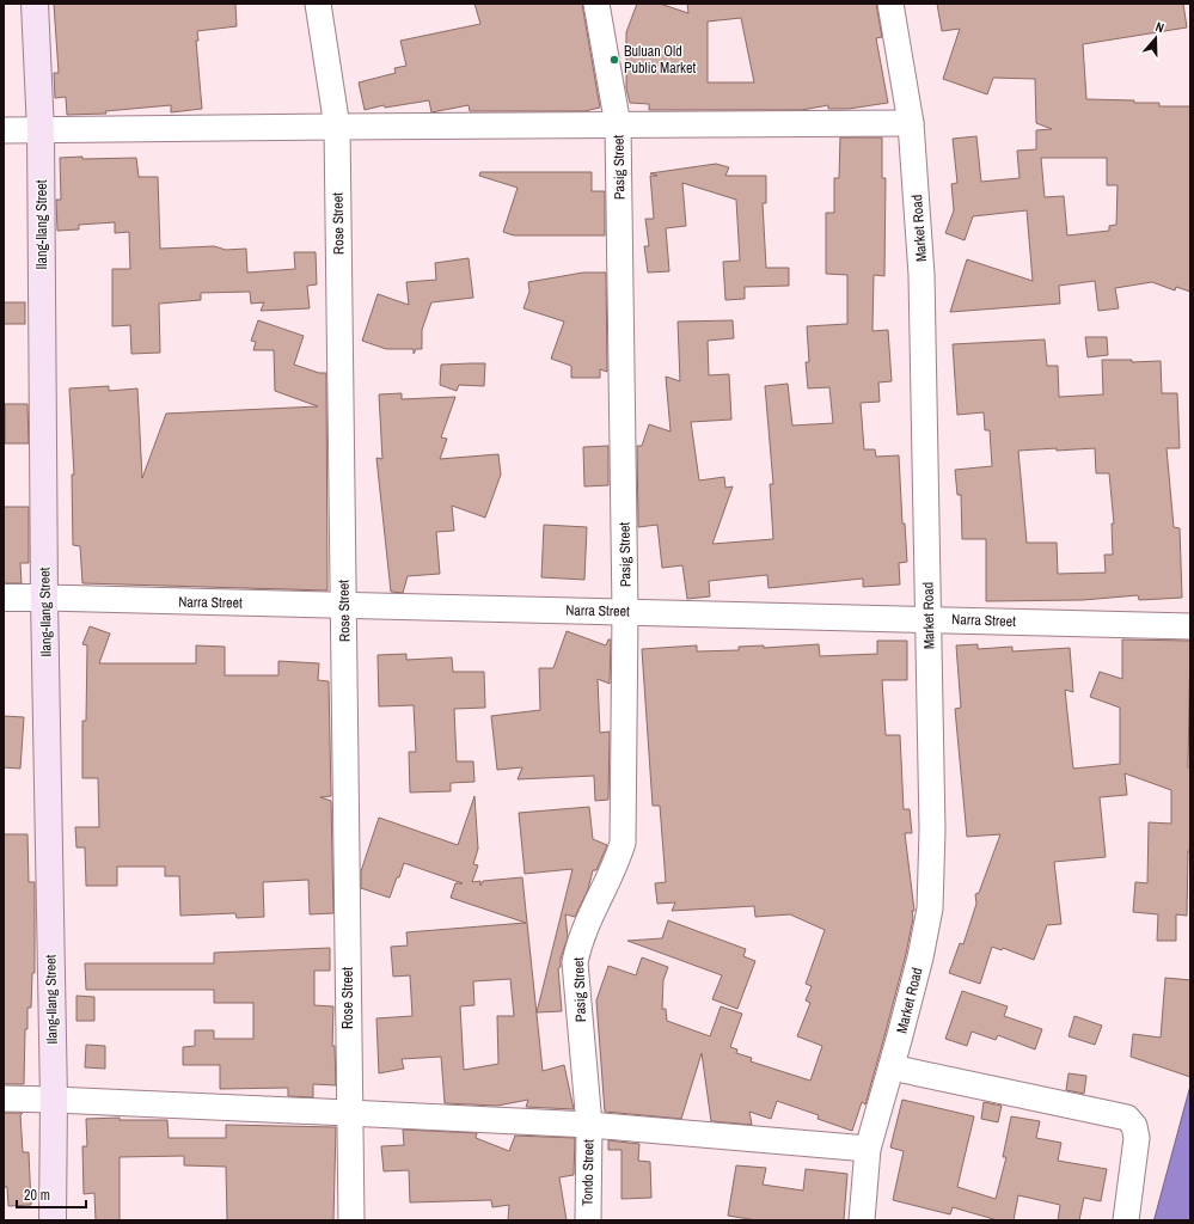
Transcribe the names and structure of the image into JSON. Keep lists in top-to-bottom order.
{
  "streets": {
    "main road": ["Ilang-Ilang Street"],
    "street": [
      "Pasig Street",
      "Rose Street",
      "Market Road",
      "Narra Street",
      "Tondo Street"
    ]
  },
  "crossings": [
    ["Pasig Street", "Narra Street"],
    ["Pasig Street", "Tondo Street"],
    ["Rose Street", "Narra Street"],
    ["Ilang-Ilang Street", "Narra Street"],
    ["Market Road", "Narra Street"]
  ],
  "places": ["Buluan Old Public Market"],
  "scale_bar": "20 m",
  "north": "top"
}
